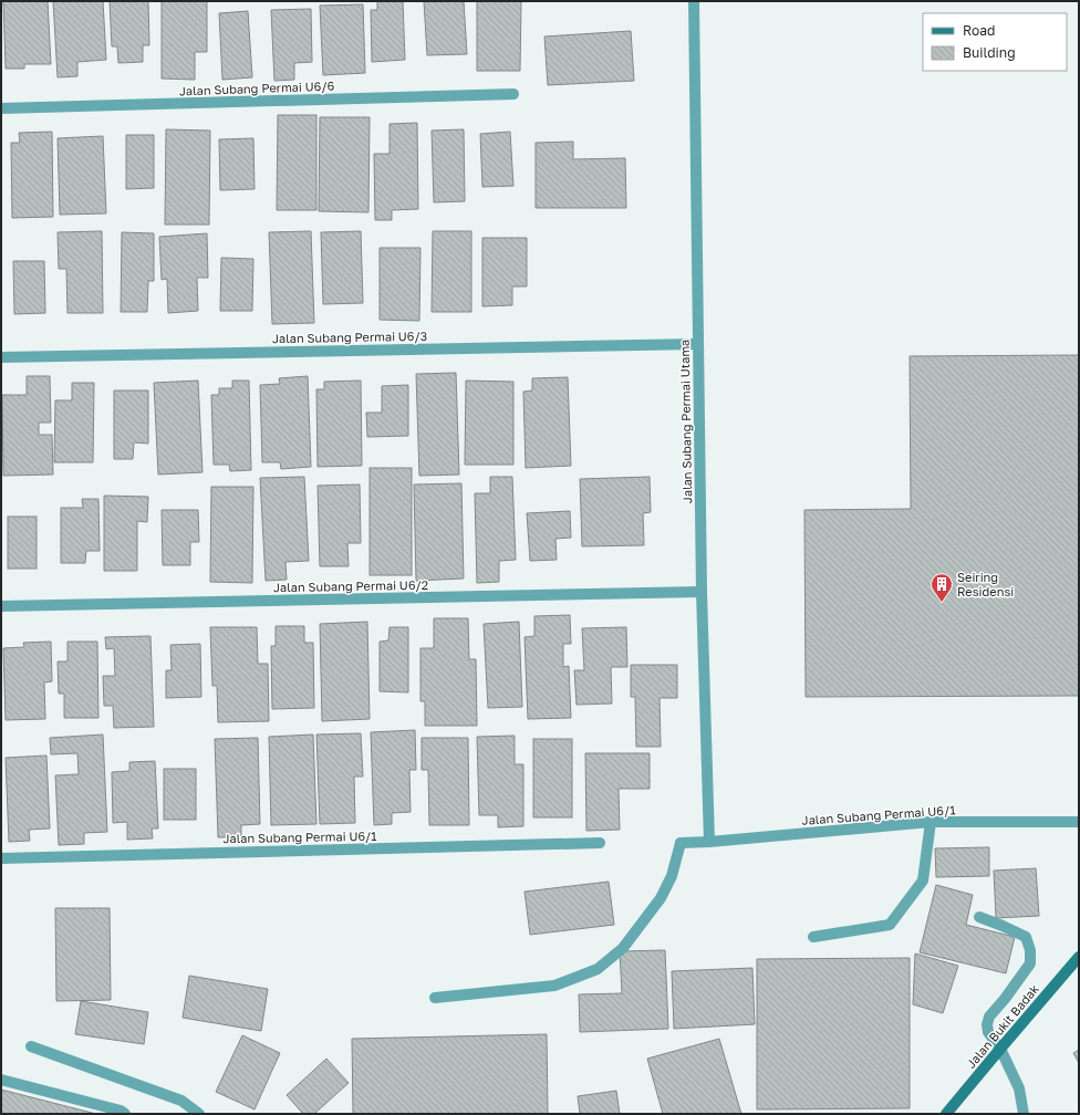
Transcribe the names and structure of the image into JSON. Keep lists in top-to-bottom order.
{
  "streets": {
    "main road": ["Jalan Bukit Badak"],
    "street": [
      "Jalan Subang Permai U6/6",
      "Jalan Subang Permai U6/3",
      "Jalan Subang Permai Utama",
      "Jalan Subang Permai U6/2",
      "Jalan Subang Permai U6/1"
    ]
  },
  "crossings": [
    ["Jalan Subang Permai U6/3", "Jalan Subang Permai Utama"],
    ["Jalan Subang Permai Utama", "Jalan Subang Permai U6/2"],
    ["Jalan Subang Permai Utama", "Jalan Subang Permai U6/1"]
  ],
  "places": {
    "building": ["Seiring Residensi"]
  },
  "legend": ["Road", "Building"]
}
